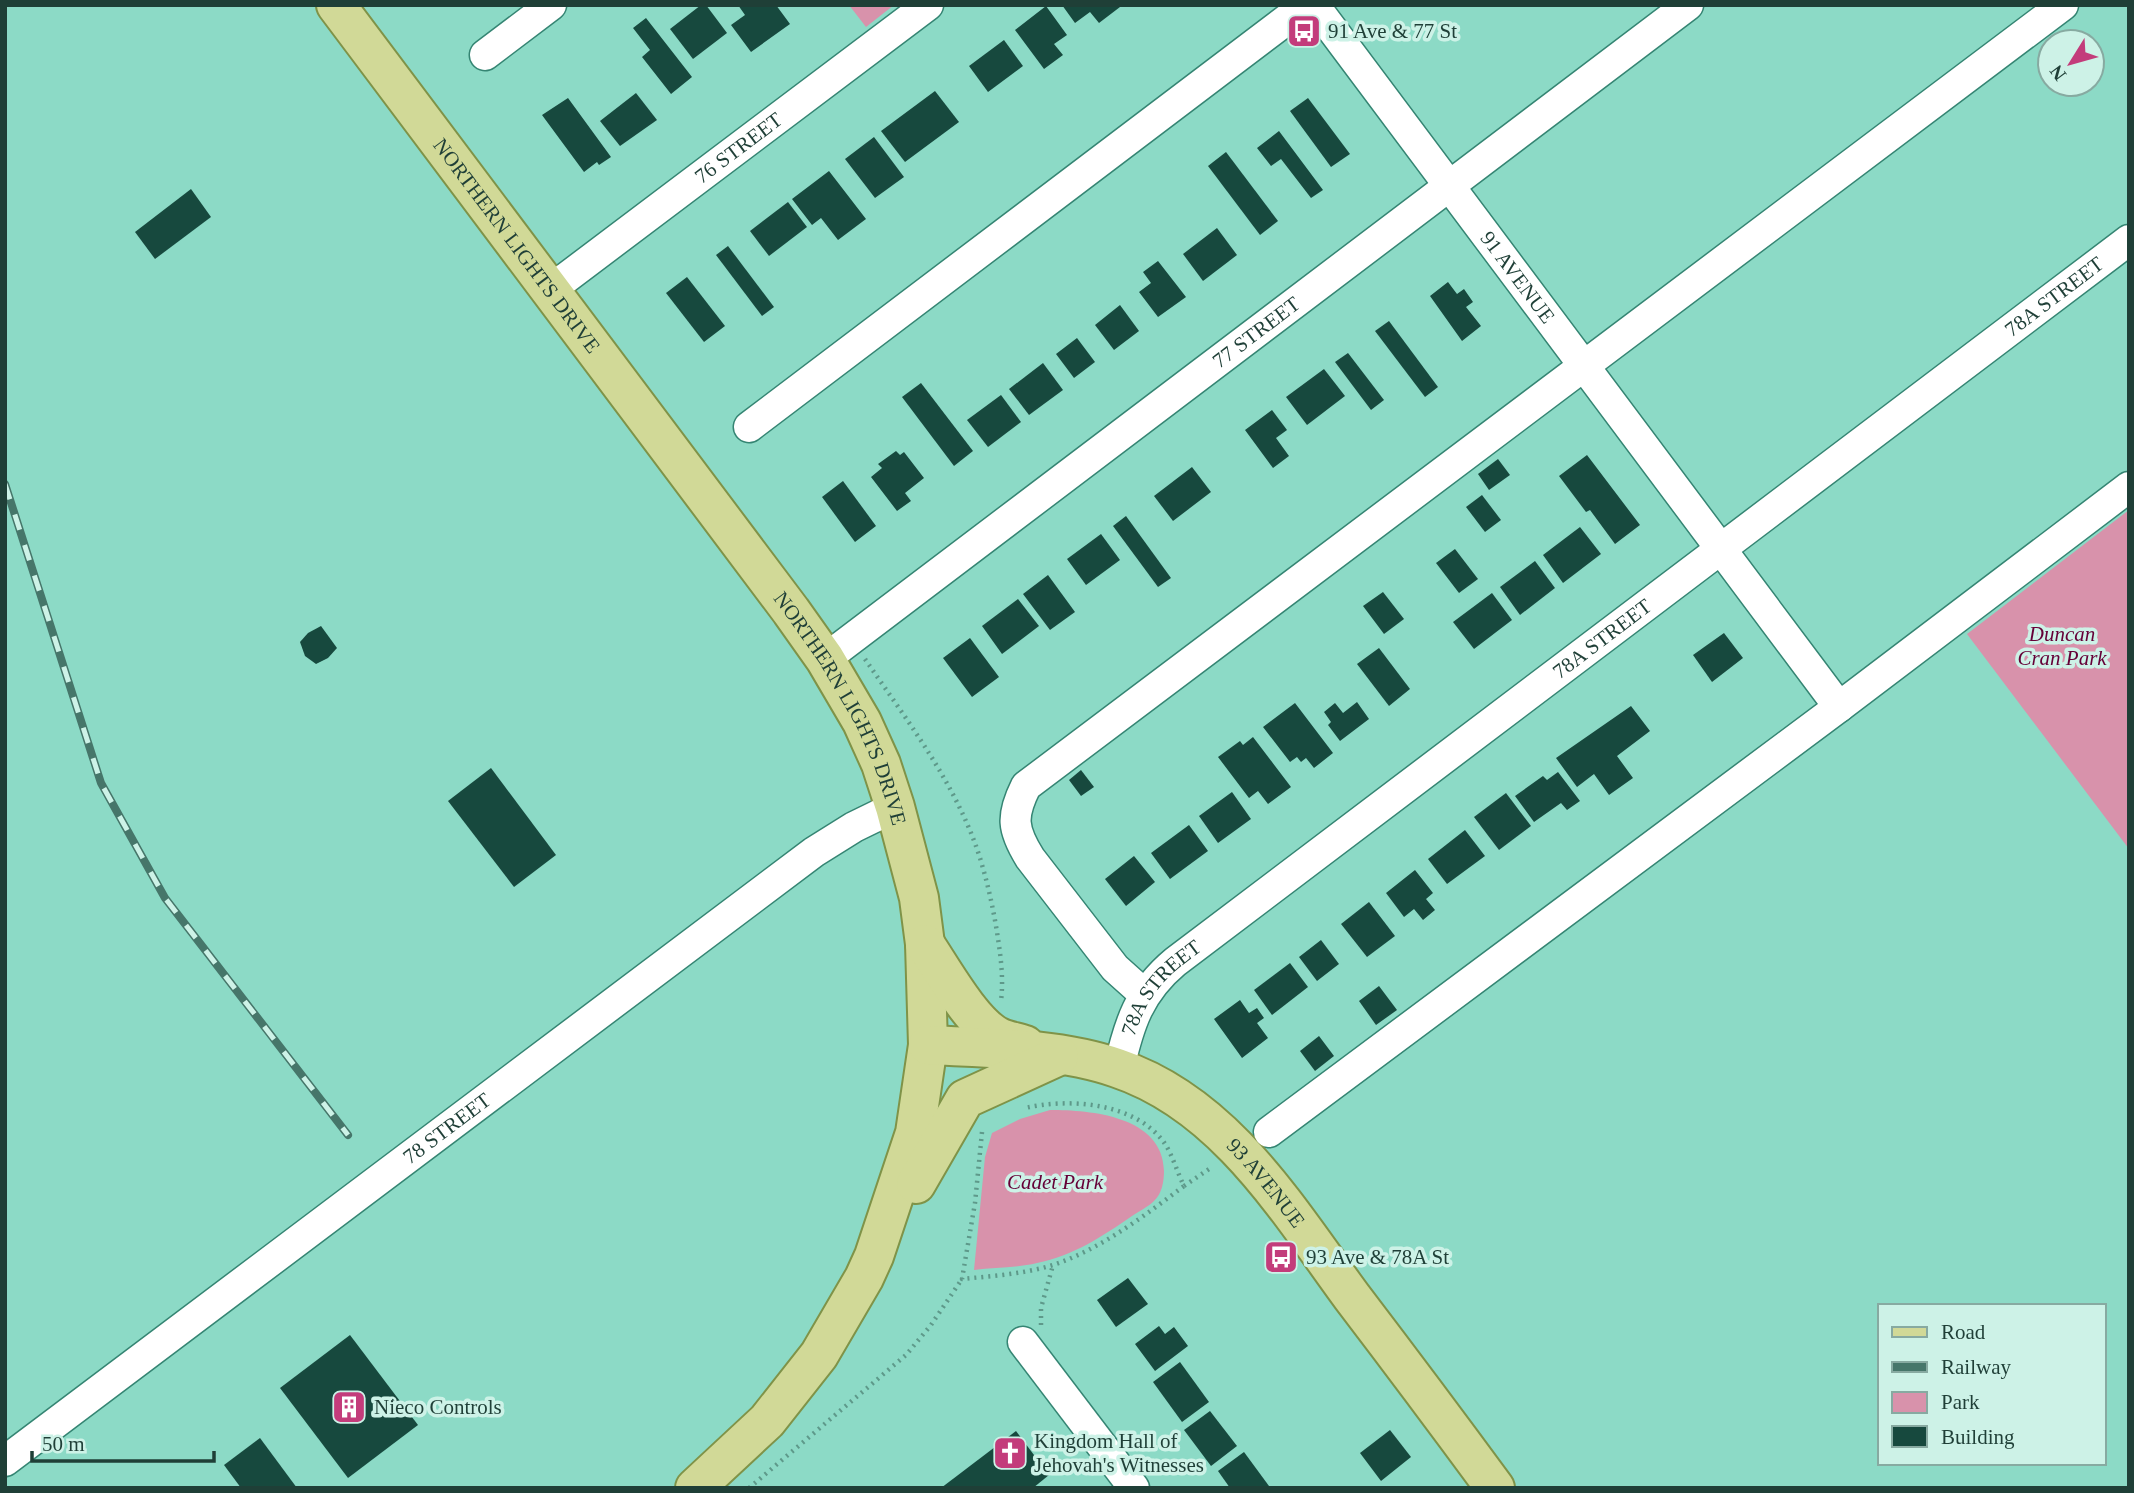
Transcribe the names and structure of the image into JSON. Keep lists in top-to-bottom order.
{
  "streets": {
    "main road": ["NORTHERN LIGHTS DRIVE", "93 AVENUE"],
    "street": [
      "76 STREET",
      "91 AVENUE",
      "78A STREET",
      "77 STREET",
      "78 STREET"
    ]
  },
  "crossings": [
    ["76 STREET", "NORTHERN LIGHTS DRIVE"],
    ["NORTHERN LIGHTS DRIVE", "77 STREET"],
    ["NORTHERN LIGHTS DRIVE", "78 STREET"],
    ["NORTHERN LIGHTS DRIVE", "93 AVENUE"],
    ["91 AVENUE", "78A STREET"],
    ["91 AVENUE", "77 STREET"],
    ["78A STREET", "93 AVENUE"]
  ],
  "parks": ["Duncan Cran Park", "Cadet Park"],
  "places": {
    "bus stop": ["91 Ave & 77 St", "93 Ave & 78A St"],
    "building": ["Nieco Controls"],
    "church": ["Kingdom Hall of Jehovah's Witnesses"]
  },
  "legend": [
    "Road",
    "Railway",
    "Park",
    "Building"
  ],
  "scale_bar": "50 m",
  "north": "bottom left"
}
